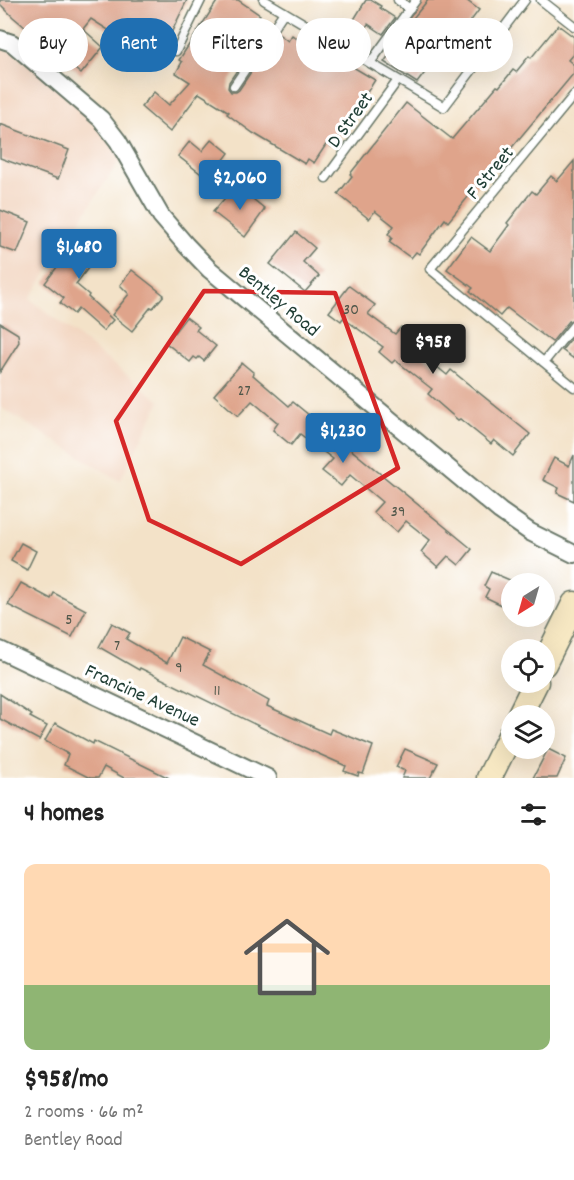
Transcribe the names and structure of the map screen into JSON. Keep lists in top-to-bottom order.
{
  "streets": {
    "street": ["Bentley Road", "Francine Avenue"],
    "lane": ["D Street", "F Street"]
  },
  "house_numbers": [
    "30",
    "27",
    "39",
    "5",
    "7",
    "9",
    "11"
  ],
  "north": "bottom left",
  "page": {
    "chip": [
      "Buy",
      "Rent",
      "Filters",
      "New",
      "Apartment"
    ],
    "price": [
      "$2,060",
      "$1,680",
      "$958",
      "$1,230"
    ],
    "heading": "4 homes",
    "list": [
      {
        "name": "$958/mo",
        "note": "2 rooms · 66 m² · Bentley Road"
      }
    ]
  }
}
